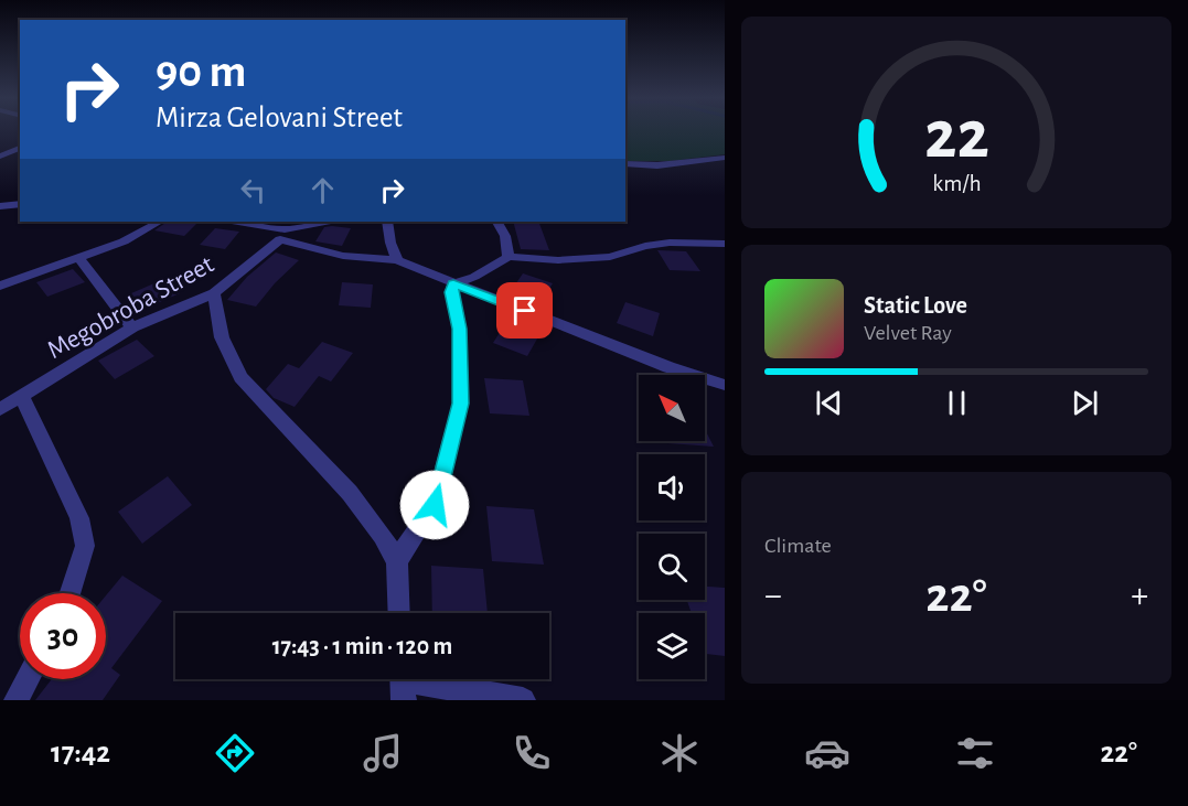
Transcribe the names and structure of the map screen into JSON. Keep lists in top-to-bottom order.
{
  "streets": {
    "street": ["Megobroba Street"]
  },
  "north": "top left",
  "page": {
    "turn": ["90 m", "Mirza Gelovani Street"],
    "song": ["Static Love", "Velvet Ray"],
    "tile": "Climate",
    "heat": ["−", "22°", "+"],
    "limit": "30",
    "trip": "17:43 · 1 min · 120 m",
    "tabs": ["17:42", "22°"],
    "gauge": ["22", "km/h"]
  }
}
